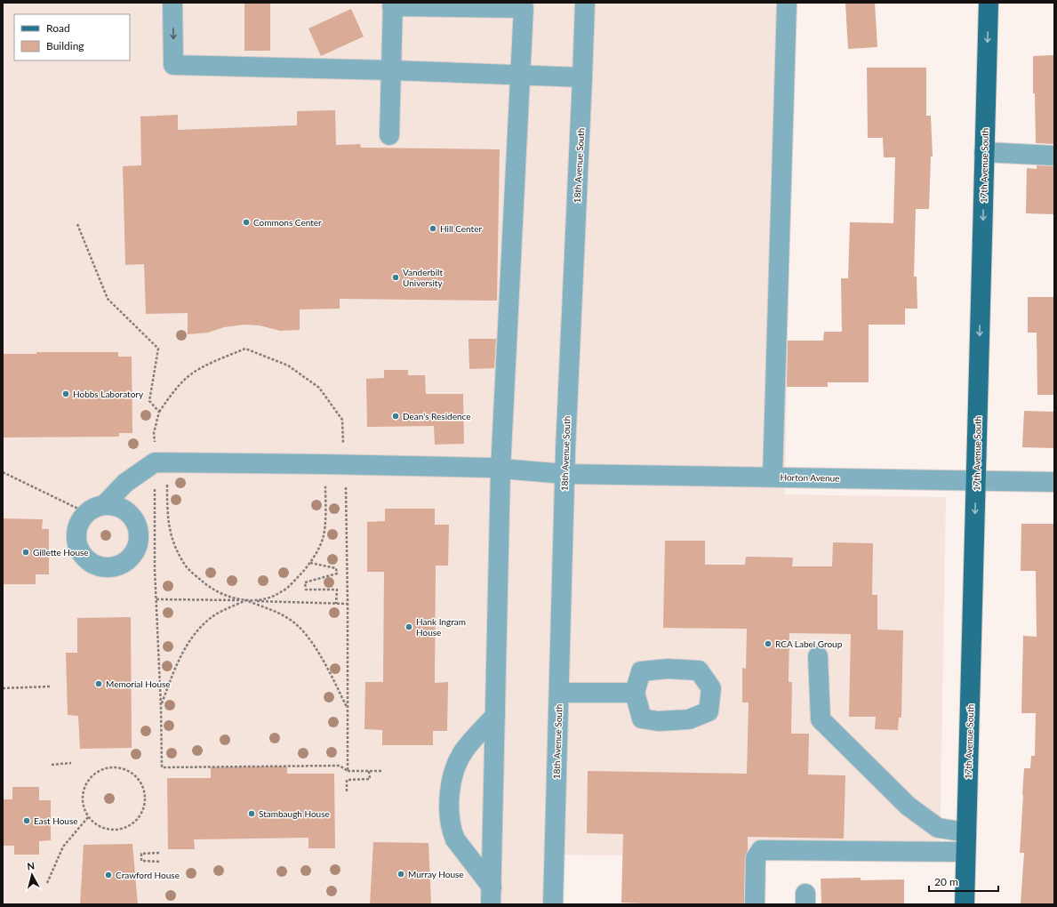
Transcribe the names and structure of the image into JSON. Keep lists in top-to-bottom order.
{
  "streets": {
    "main road": ["17th Avenue South"],
    "street": ["18th Avenue South", "Horton Avenue"]
  },
  "crossings": [
    ["18th Avenue South", "Horton Avenue"],
    ["17th Avenue South", "Horton Avenue"]
  ],
  "one_way": ["17th Avenue South"],
  "places": [
    "Commons Center",
    "Hill Center",
    "Vanderbilt University",
    "Hobbs Laboratory",
    "Dean's Residence",
    "Gillette House",
    "Hank Ingram House",
    "RCA Label Group",
    "Memorial House",
    "Stambaugh House",
    "East House",
    "Murray House",
    "Crawford House"
  ],
  "legend": ["Road", "Building"],
  "scale_bar": "20 m",
  "north": "top"
}
